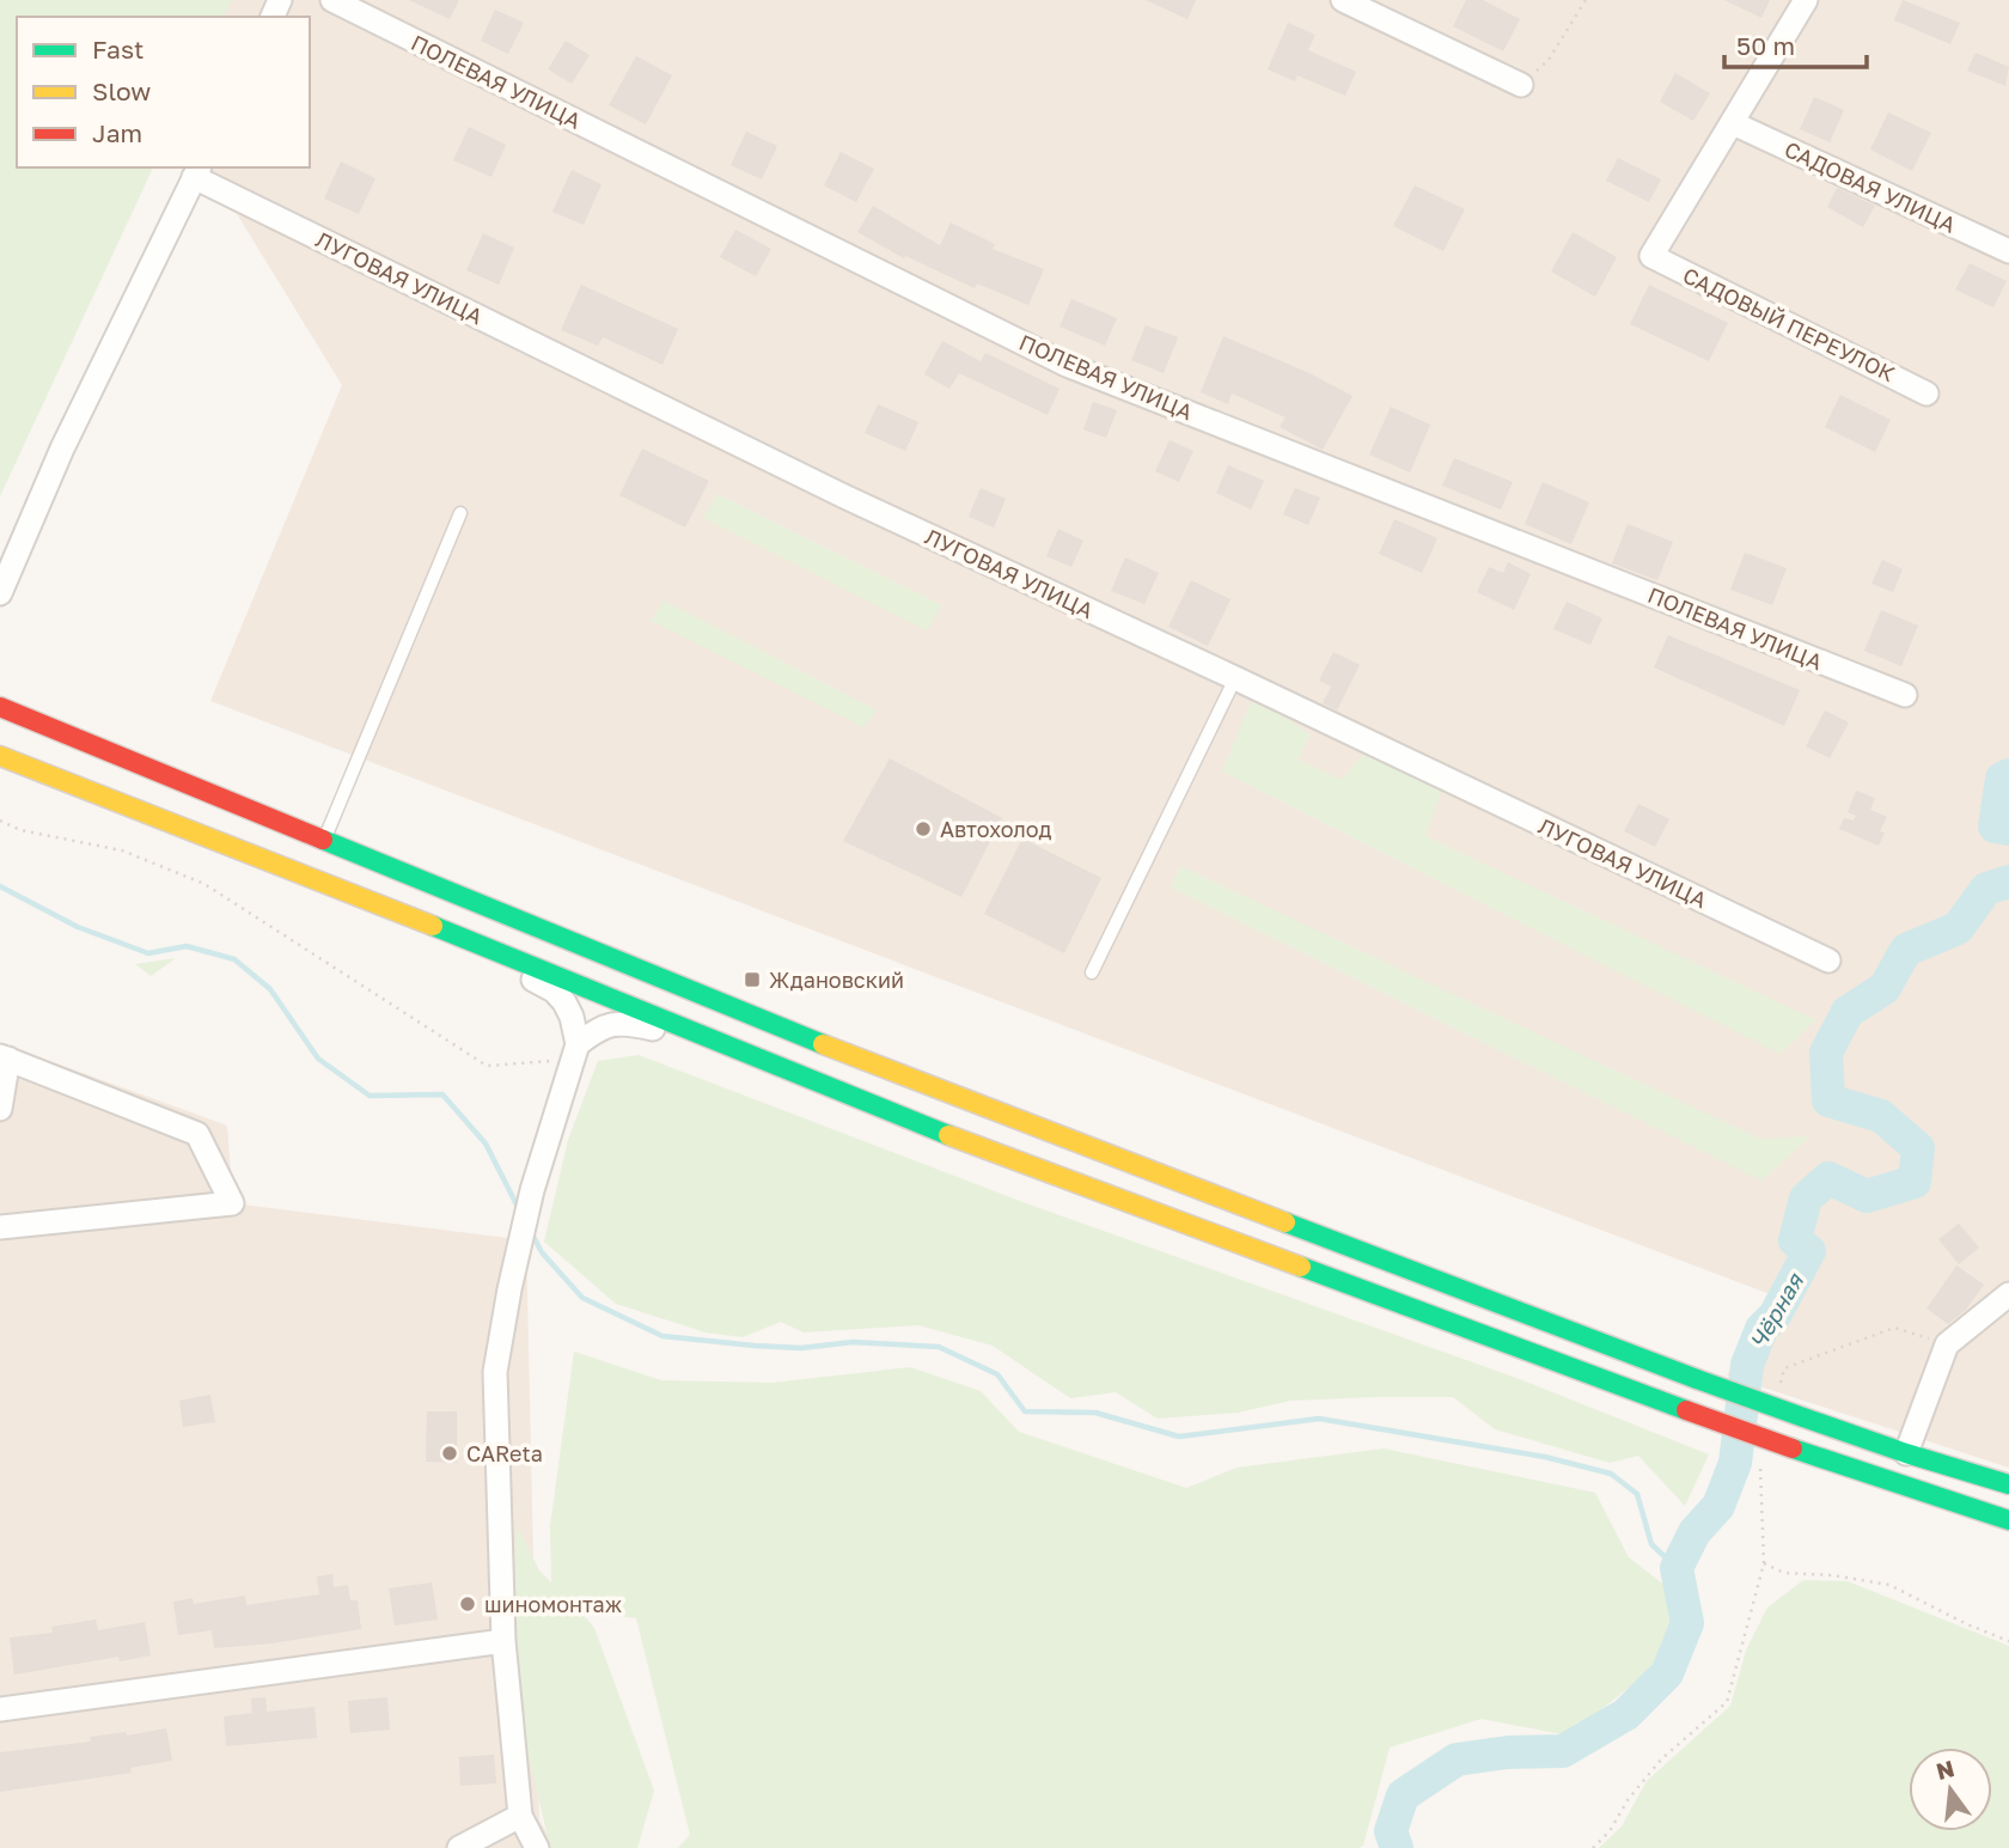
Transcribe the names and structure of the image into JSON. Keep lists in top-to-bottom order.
{
  "streets": {
    "street": [
      "ПОЛЕВАЯ УЛИЦА",
      "САДОВАЯ УЛИЦА",
      "ЛУГОВАЯ УЛИЦА",
      "САДОВЫЙ ПЕРЕУЛОК"
    ]
  },
  "crossings": [
    ["САДОВАЯ УЛИЦА", "САДОВЫЙ ПЕРЕУЛОК"]
  ],
  "water": ["Чёрная"],
  "places": {
    "other": ["Автохолод", "CAReta", "шиномонтаж"],
    "transit": ["Ждановский"]
  },
  "legend": ["Fast", "Slow", "Jam"],
  "scale_bar": "50 m",
  "north": "top"
}
